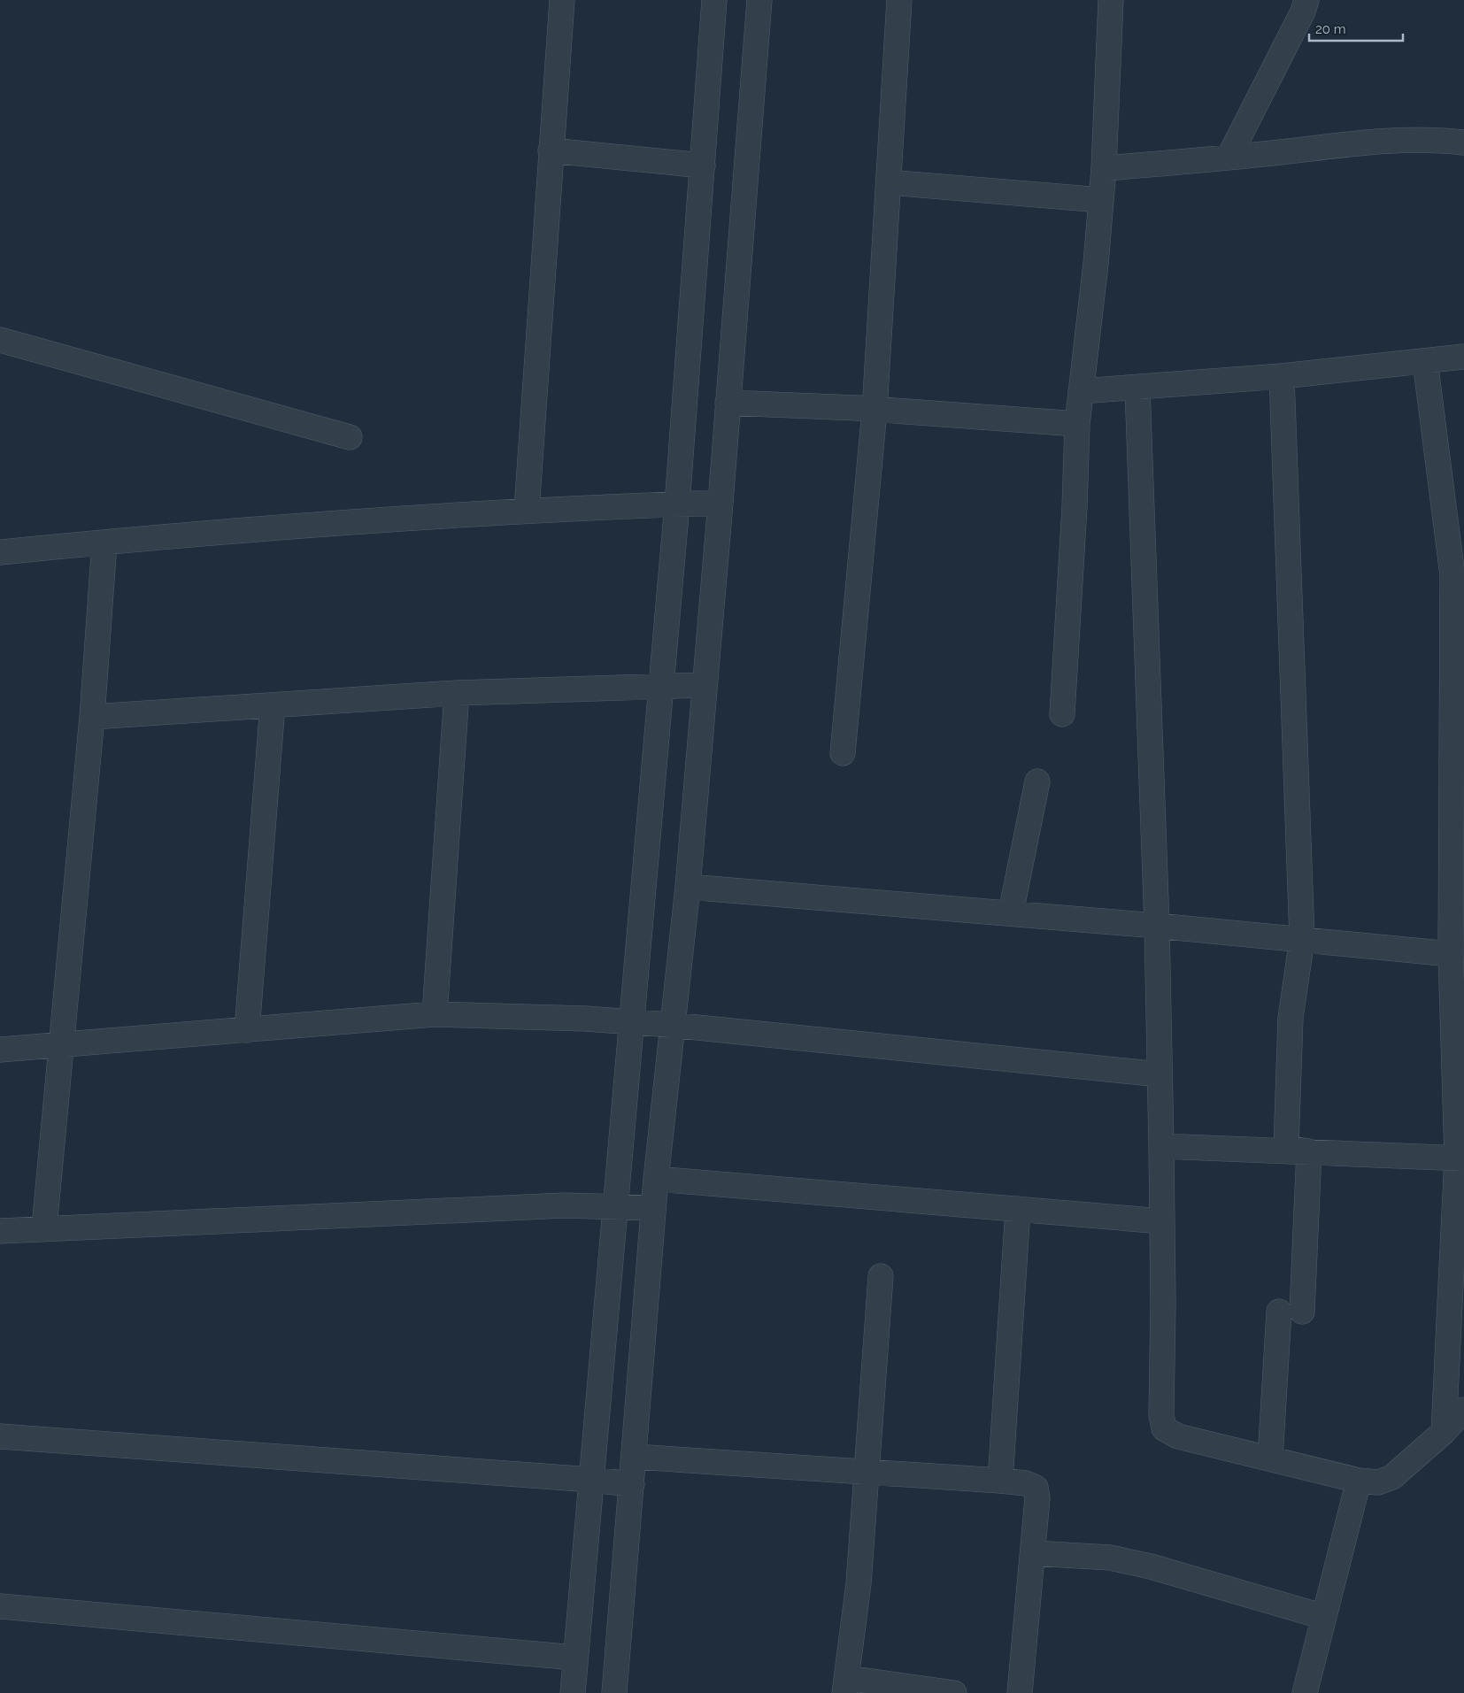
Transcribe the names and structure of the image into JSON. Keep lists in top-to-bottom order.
{
  "scale_bar": "20 m"
}
